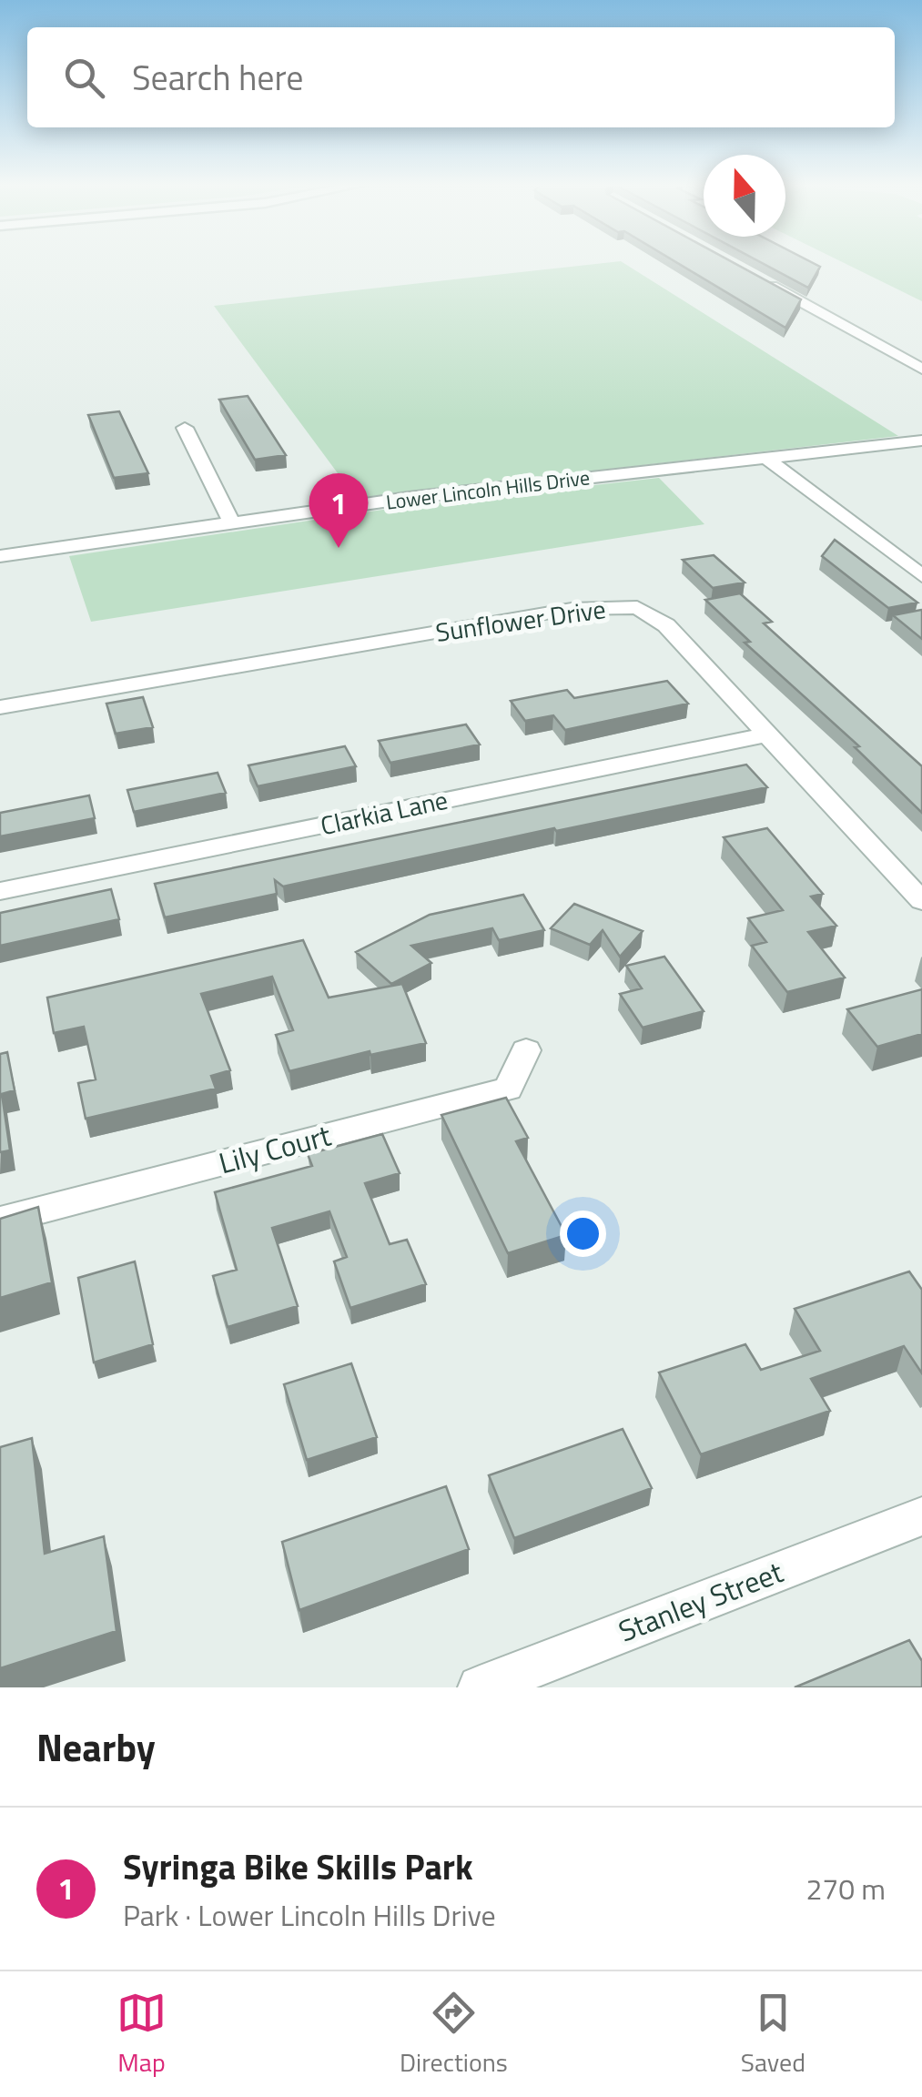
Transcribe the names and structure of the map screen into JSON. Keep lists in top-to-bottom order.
{
  "streets": {
    "street": [
      "Lower Lincoln Hills Drive",
      "Sunflower Drive",
      "Clarkia Lane",
      "Lily Court",
      "Stanley Street"
    ]
  },
  "crossings": [
    ["Sunflower Drive", "Clarkia Lane"]
  ],
  "north": "top",
  "page": {
    "search": "Search here",
    "pins": "1",
    "heading": "Nearby",
    "list": [
      {
        "mark": "1",
        "name": "Syringa Bike Skills Park",
        "note": "Park · Lower Lincoln Hills Drive",
        "value": "270 m"
      }
    ],
    "nav": ["Map", "Directions", "Saved"]
  }
}
